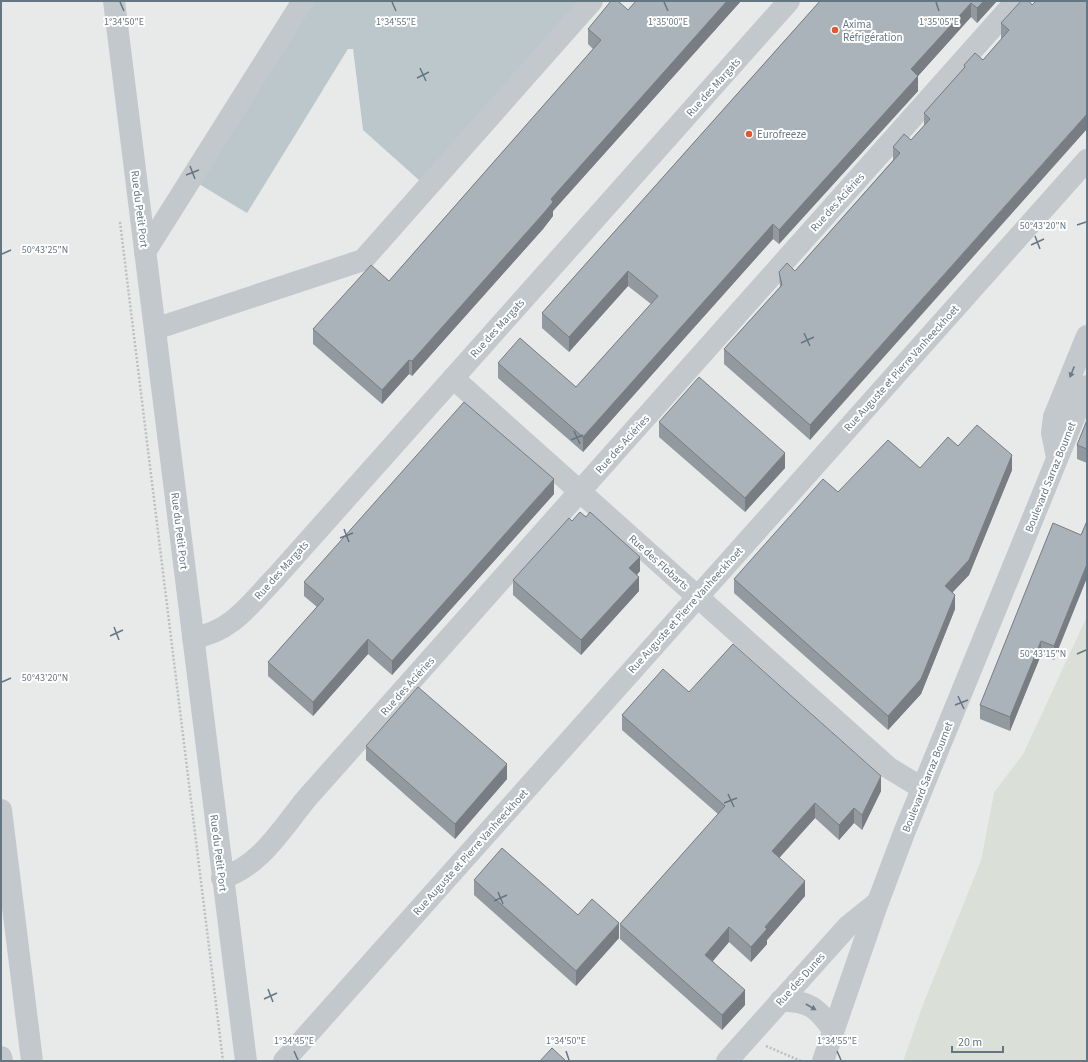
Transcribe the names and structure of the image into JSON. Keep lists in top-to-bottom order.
{
  "streets": {
    "street": [
      "Rue des Margats",
      "Rue des Aciéries",
      "Rue du Petit Port",
      "Rue Auguste et Pierre Vanheeckhoet",
      "Boulevard Sarraz Bournet",
      "Rue des Flobarts",
      "Rue des Dunes"
    ]
  },
  "crossings": [
    ["Rue des Margats", "Rue du Petit Port"],
    ["Rue des Margats", "Rue des Flobarts"],
    ["Rue des Aciéries", "Rue du Petit Port"],
    ["Rue des Aciéries", "Rue des Flobarts"],
    ["Rue Auguste et Pierre Vanheeckhoet", "Rue des Flobarts"],
    ["Boulevard Sarraz Bournet", "Rue des Flobarts"],
    ["Boulevard Sarraz Bournet", "Rue des Dunes"]
  ],
  "places": ["Axima Réfrigération", "Eurofreeze"],
  "scale_bar": "20 m",
  "coordinates": [
    "1°34'50\"E",
    "1°34'55\"E",
    "1°35'00\"E",
    "1°35'05\"E",
    "50°43'20\"N",
    "50°43'25\"N",
    "50°43'15\"N",
    "1°34'45\"E"
  ]
}
